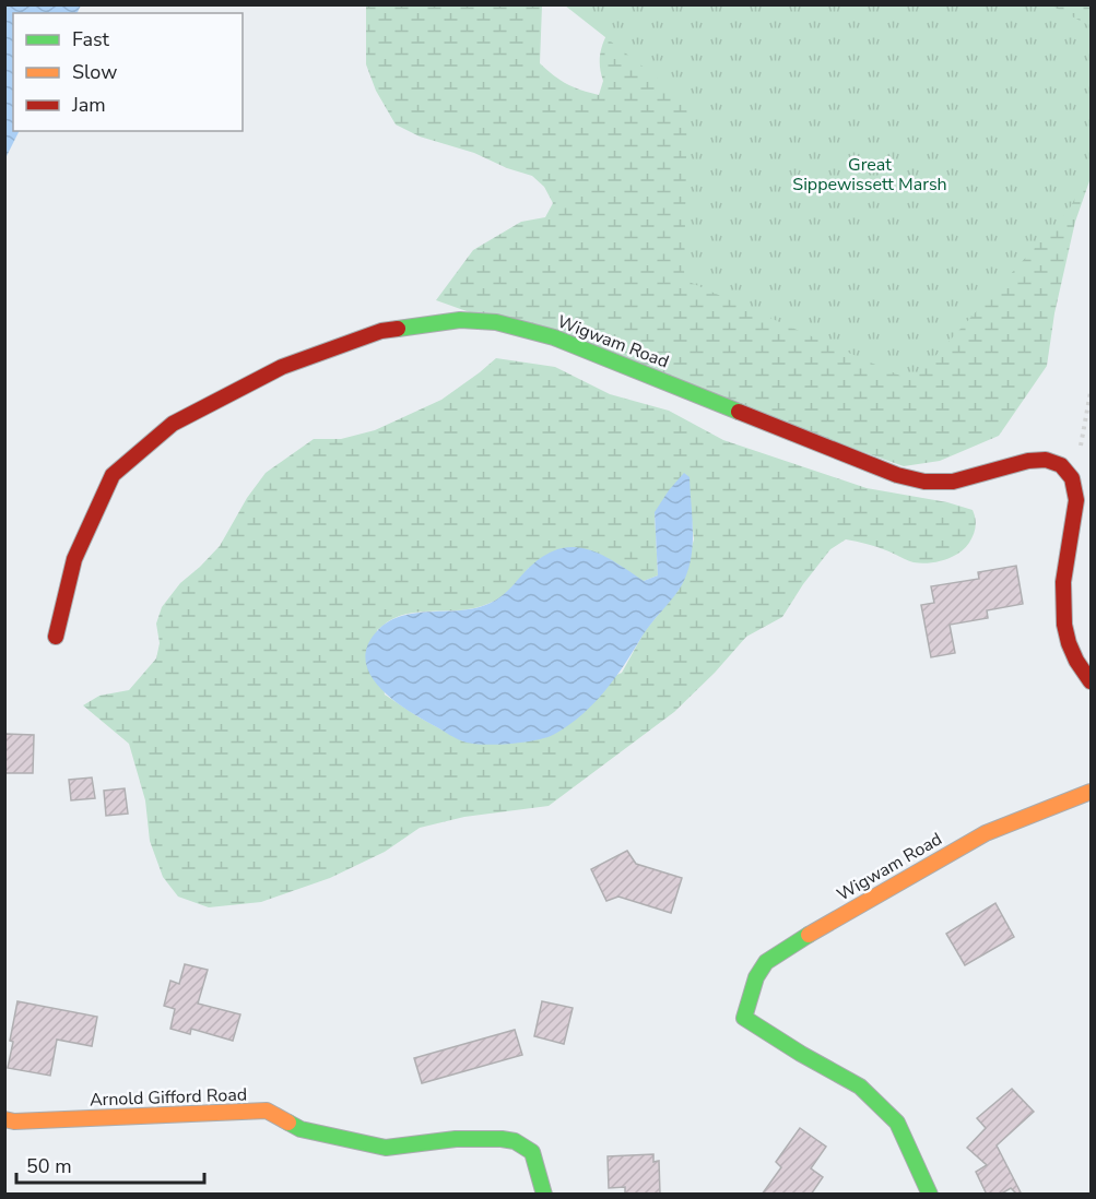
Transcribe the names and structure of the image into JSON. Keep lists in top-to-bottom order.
{
  "streets": {
    "street": ["Wigwam Road", "Arnold Gifford Road"]
  },
  "parks": ["Great Sippewissett Marsh"],
  "legend": ["Fast", "Slow", "Jam"],
  "scale_bar": "50 m"
}
